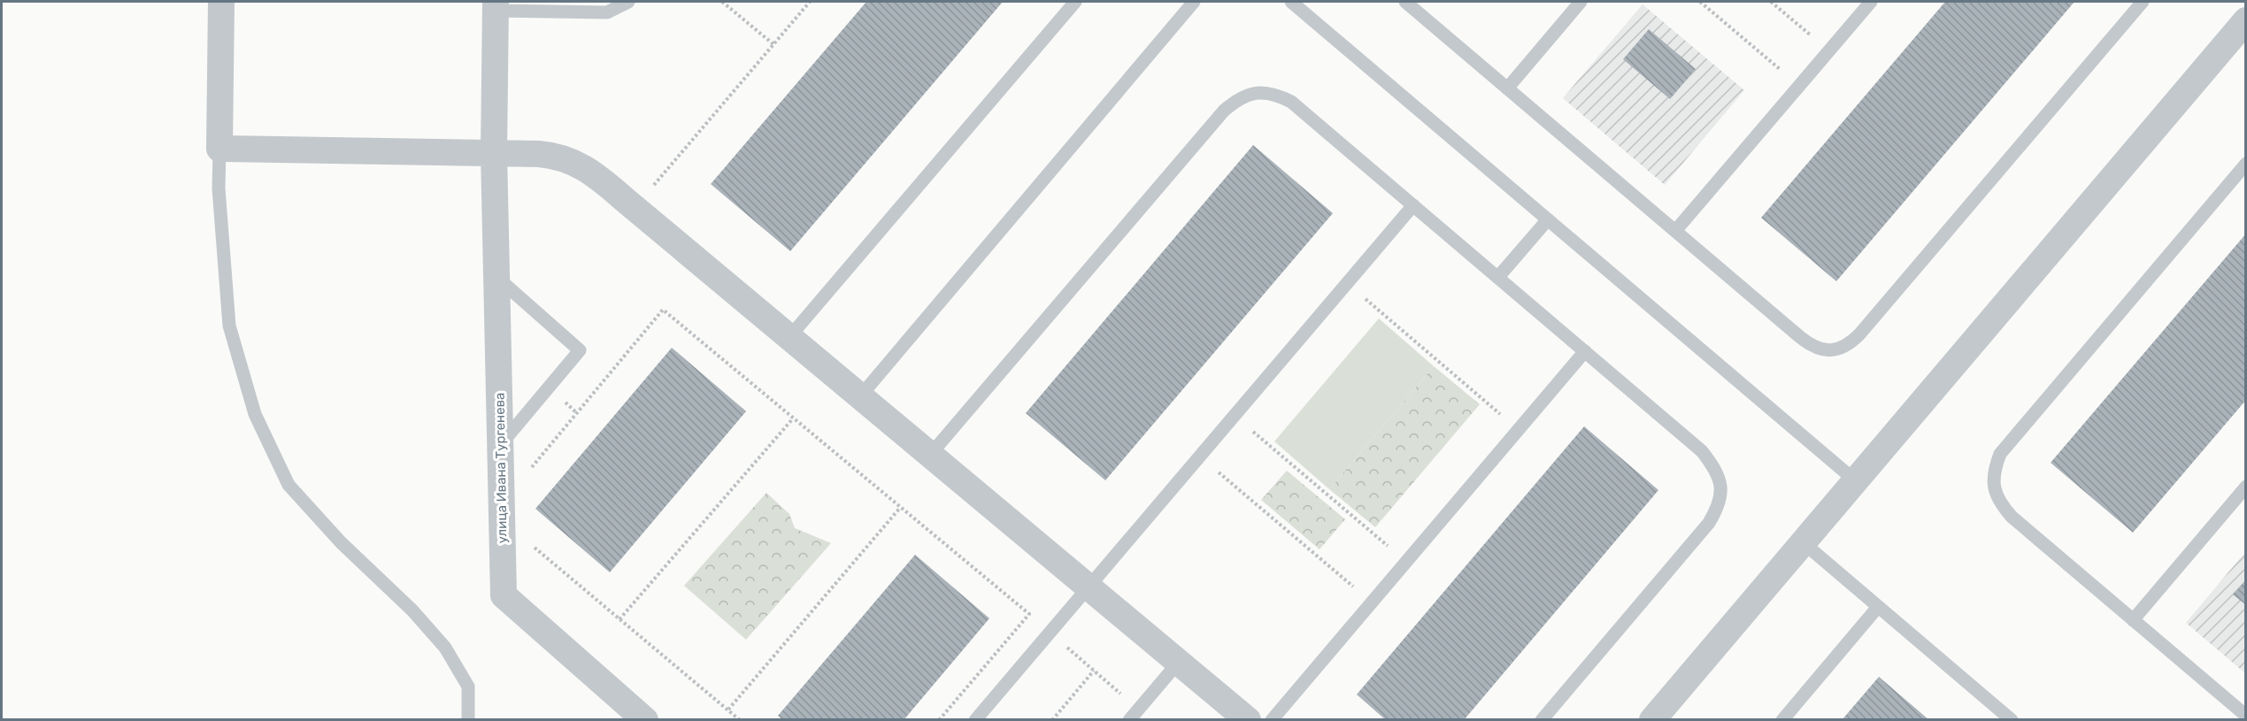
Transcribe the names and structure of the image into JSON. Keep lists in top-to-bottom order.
{
  "streets": {
    "street": ["улица Ивана Тургенева"]
  }
}
